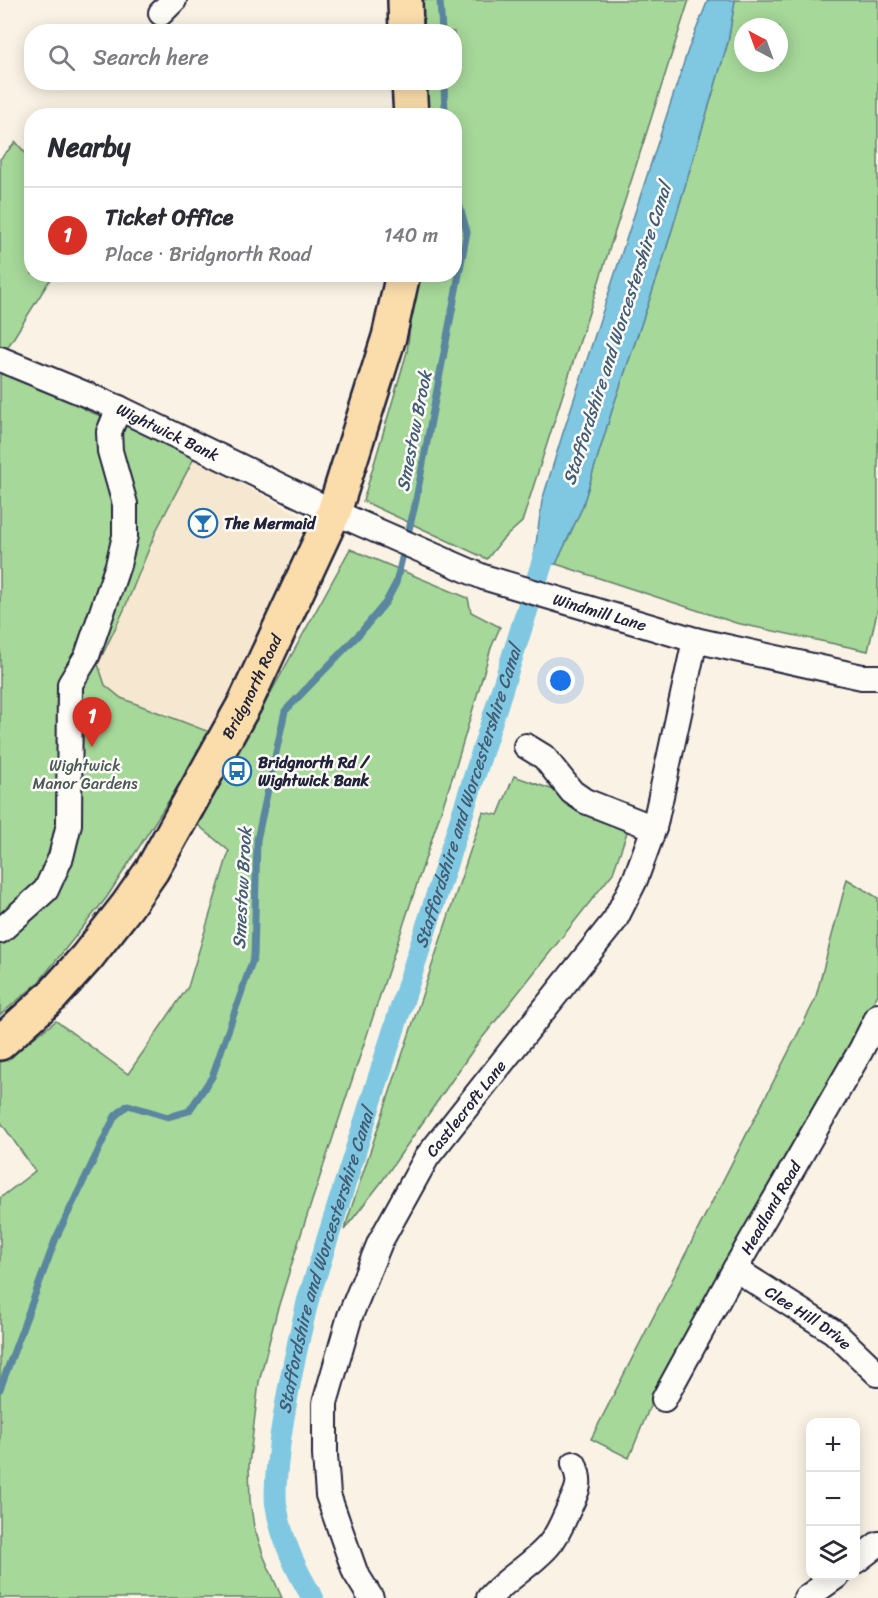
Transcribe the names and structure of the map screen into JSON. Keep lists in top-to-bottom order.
{
  "streets": {
    "highway": ["Bridgnorth Road"],
    "street": [
      "Wightwick Bank",
      "Windmill Lane",
      "Castlecroft Lane",
      "Headland Road",
      "Clee Hill Drive"
    ]
  },
  "crossings": [
    ["Wightwick Bank", "Windmill Lane"],
    ["Wightwick Bank", "Bridgnorth Road"],
    ["Windmill Lane", "Bridgnorth Road"],
    ["Windmill Lane", "Castlecroft Lane"],
    ["Headland Road", "Clee Hill Drive"]
  ],
  "water": ["Staffordshire and Worcestershire Canal", "Smestow Brook"],
  "parks": ["Wightwick Manor Gardens"],
  "places": {
    "bar": ["The Mermaid"],
    "bus stop": ["Bridgnorth Rd / Wightwick Bank"]
  },
  "north": "top left",
  "page": {
    "search": "Search here",
    "heading": "Nearby",
    "list": [
      {
        "mark": "1",
        "name": "Ticket Office",
        "note": "Place · Bridgnorth Road",
        "value": "140 m"
      }
    ],
    "pins": "1",
    "map_buttons": ["+", "−"]
  }
}
